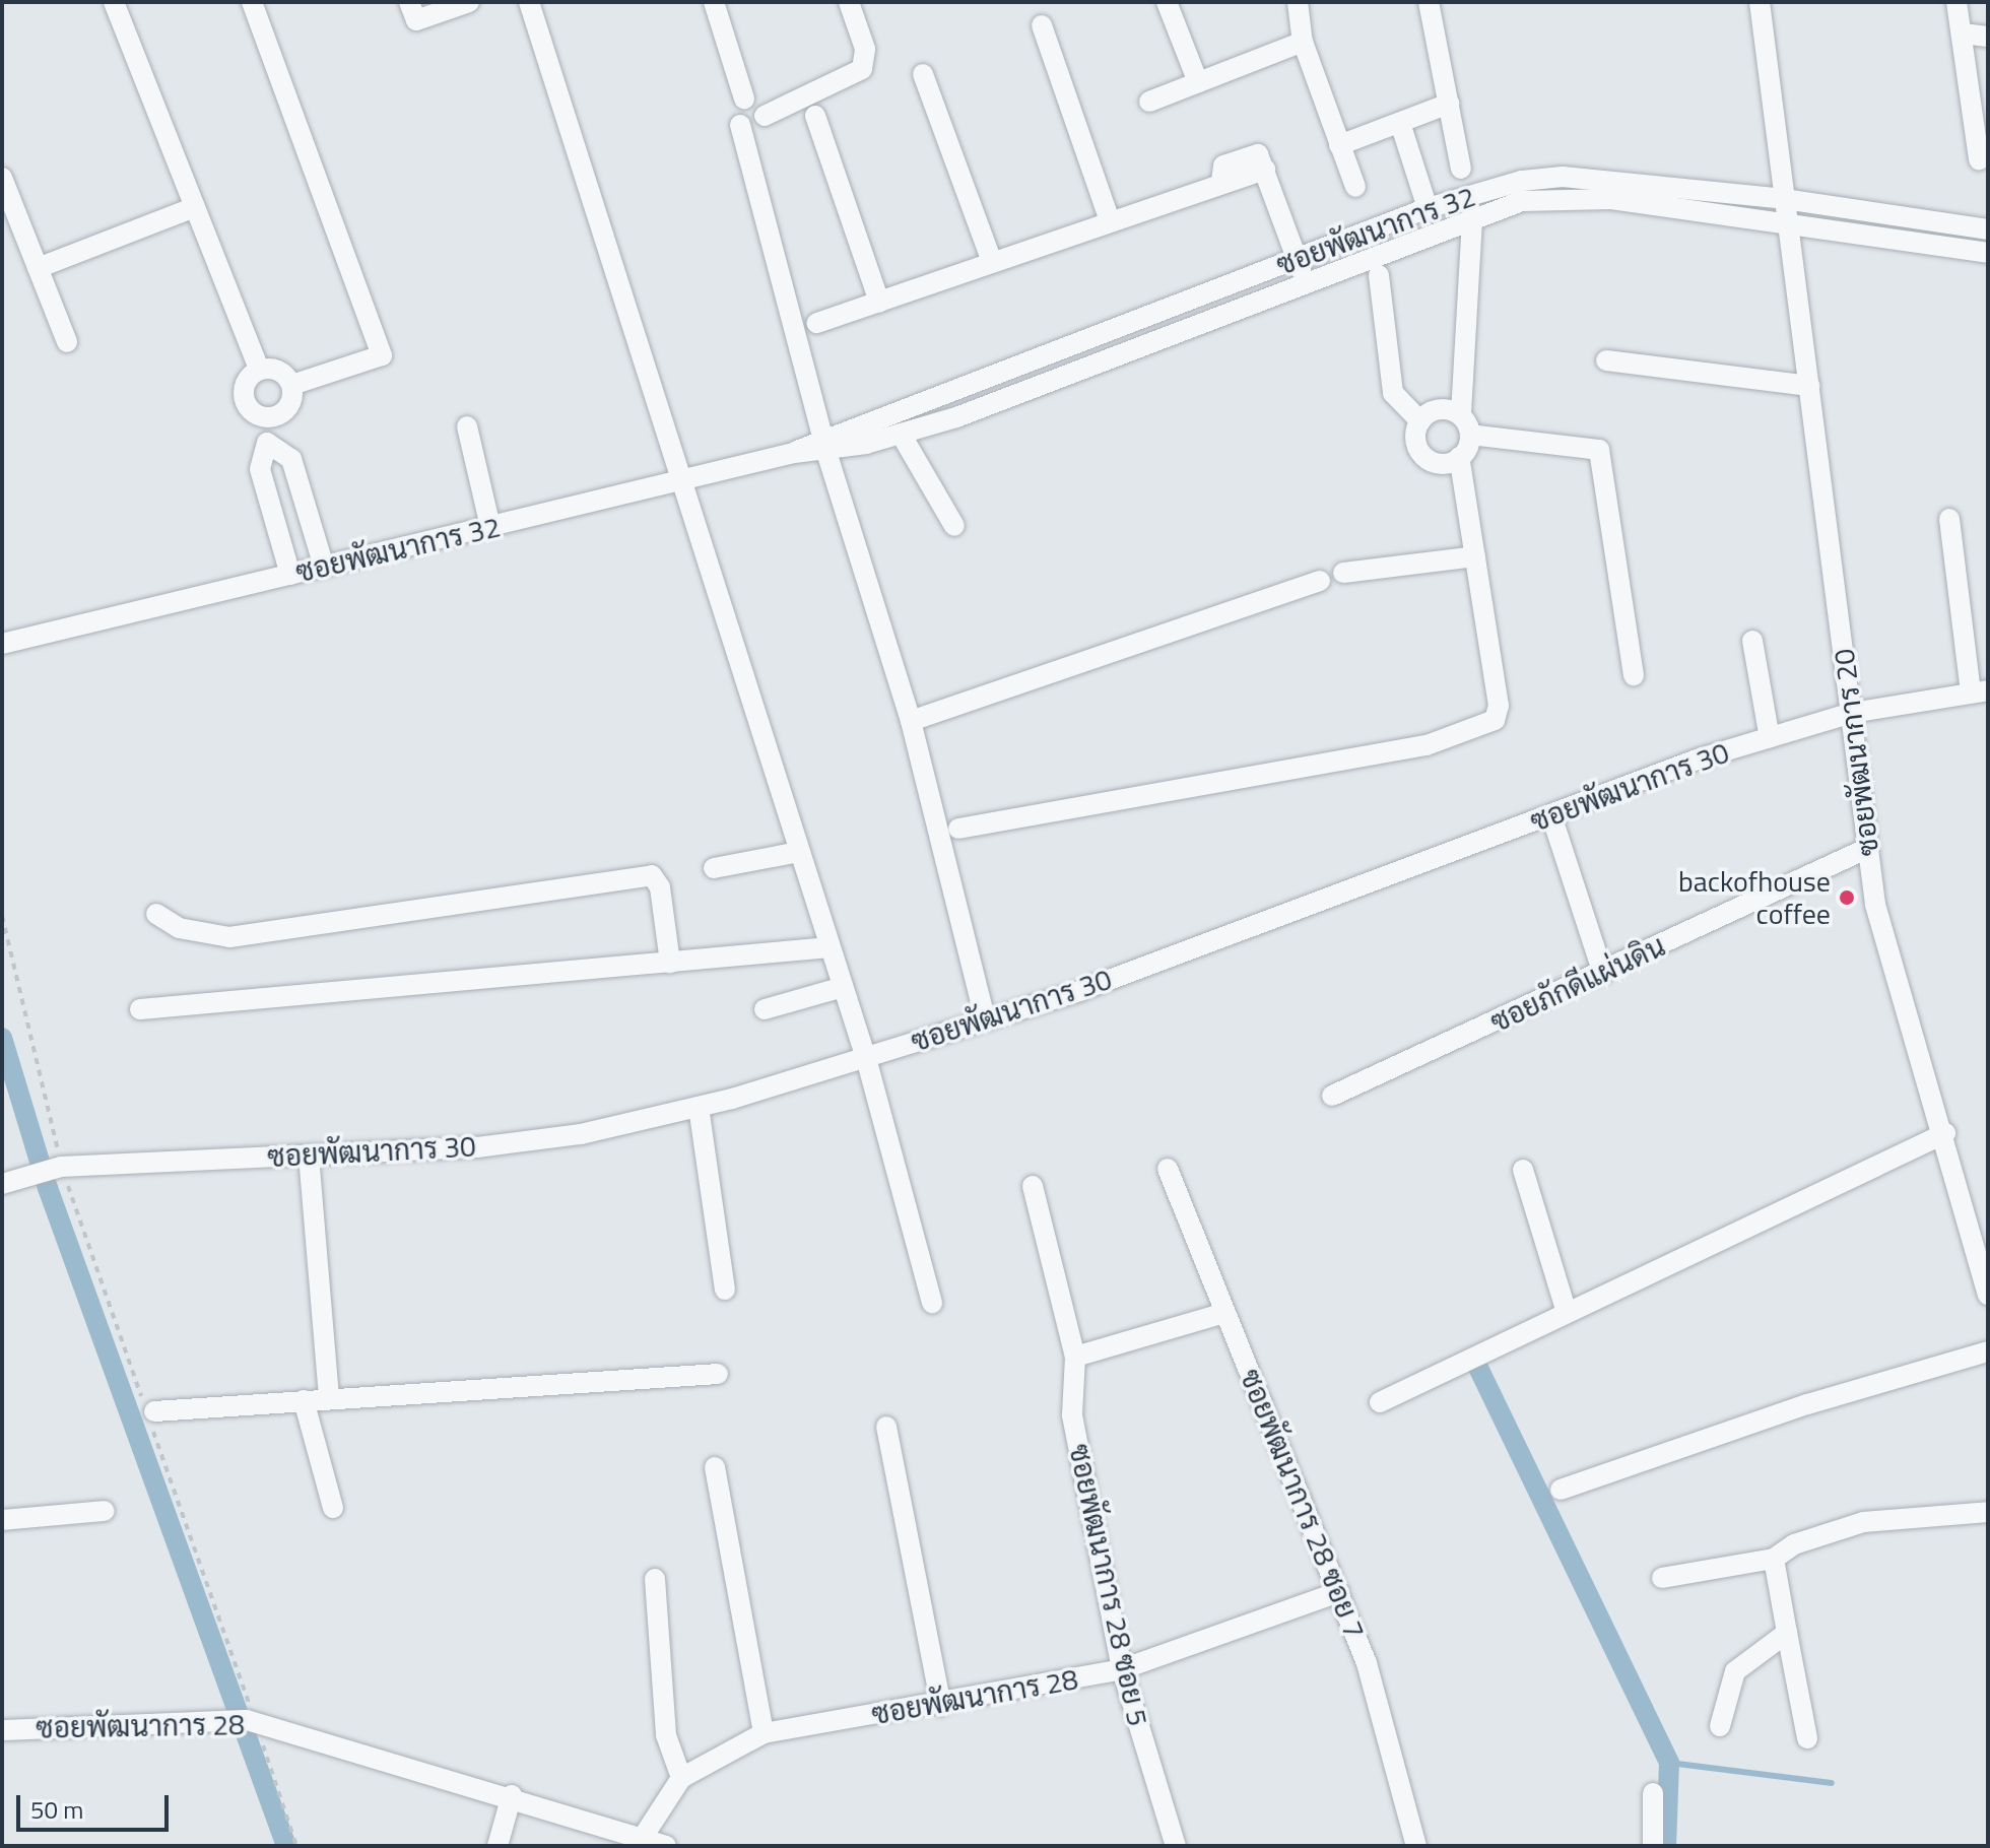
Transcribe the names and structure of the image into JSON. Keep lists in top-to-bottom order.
{
  "streets": {
    "street": [
      "ซอยพัฒนาการ 32",
      "ซอยพัฒนาการ 20",
      "ซอยพัฒนาการ 30",
      "ซอยภักดีแผ่นดิน",
      "ซอยพัฒนาการ 28 ซอย 7",
      "ซอยพัฒนาการ 28 ซอย 5",
      "ซอยพัฒนาการ 28"
    ]
  },
  "crossings": [
    ["ซอยพัฒนาการ 32", "ซอยพัฒนาการ 20"],
    ["ซอยพัฒนาการ 20", "ซอยพัฒนาการ 30"],
    ["ซอยพัฒนาการ 20", "ซอยภักดีแผ่นดิน"],
    ["ซอยพัฒนาการ 28 ซอย 7", "ซอยพัฒนาการ 28"],
    ["ซอยพัฒนาการ 28 ซอย 5", "ซอยพัฒนาการ 28"]
  ],
  "places": ["backofhouse coffee"],
  "scale_bar": "50 m"
}
